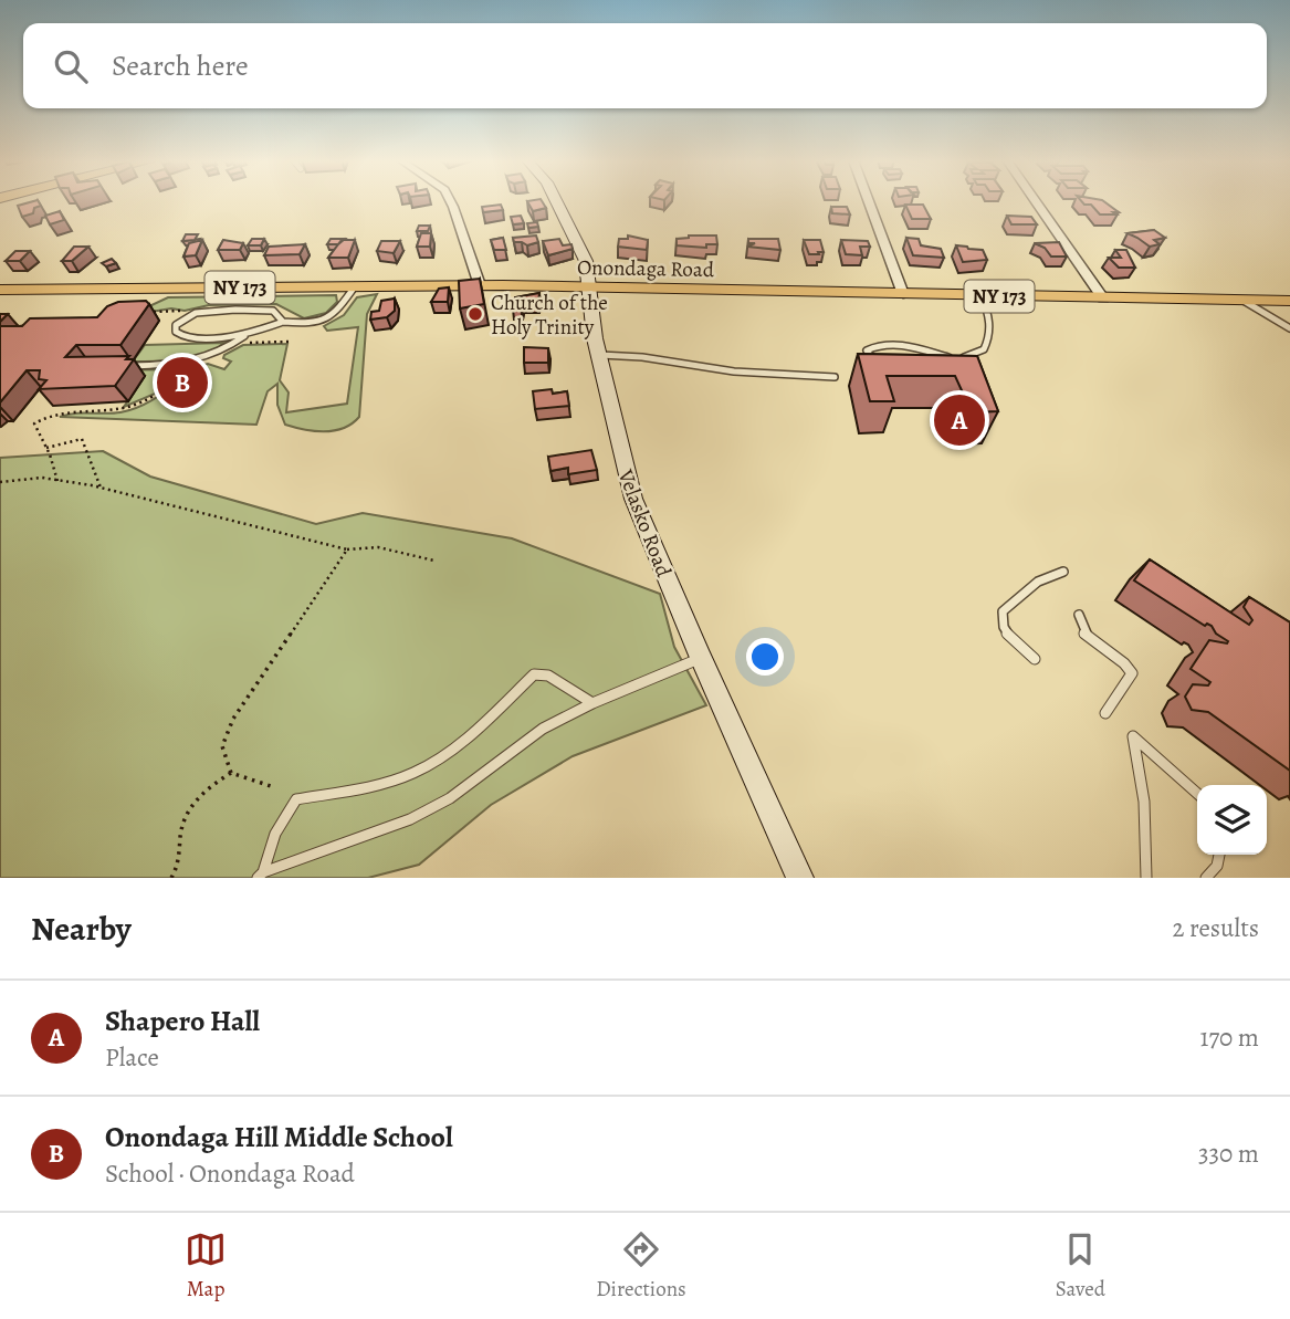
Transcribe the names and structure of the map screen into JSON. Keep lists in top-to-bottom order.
{
  "streets": {
    "main road": ["Onondaga Road", "NY 173"],
    "street": ["Velasko Road"]
  },
  "crossings": [
    ["Onondaga Road", "Velasko Road"]
  ],
  "places": ["Church of the Holy Trinity"],
  "page": {
    "search": "Search here",
    "pins": ["B", "A"],
    "heading": ["Nearby", "2 results"],
    "list": [
      {
        "mark": "A",
        "name": "Shapero Hall",
        "note": "Place",
        "value": "170 m"
      },
      {
        "mark": "B",
        "name": "Onondaga Hill Middle School",
        "note": "School · Onondaga Road",
        "value": "330 m"
      }
    ],
    "nav": ["Map", "Directions", "Saved"]
  }
}
